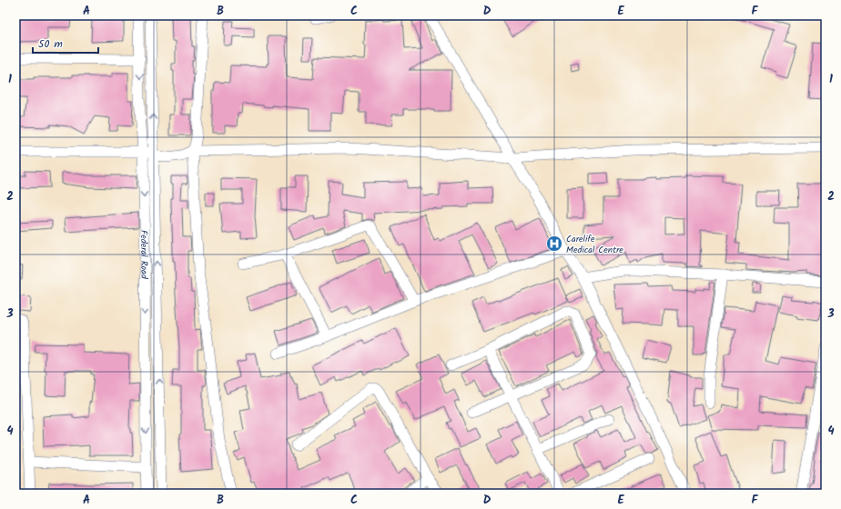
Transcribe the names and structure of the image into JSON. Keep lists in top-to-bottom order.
{
  "streets": {
    "street": ["Federal Road"]
  },
  "places": {
    "hospital": ["Carelife Medical Centre"]
  },
  "scale_bar": "50 m",
  "grid": {
    "columns": [
      "A",
      "B",
      "C",
      "D",
      "E",
      "F"
    ],
    "rows": [
      "1",
      "2",
      "3",
      "4"
    ]
  }
}
